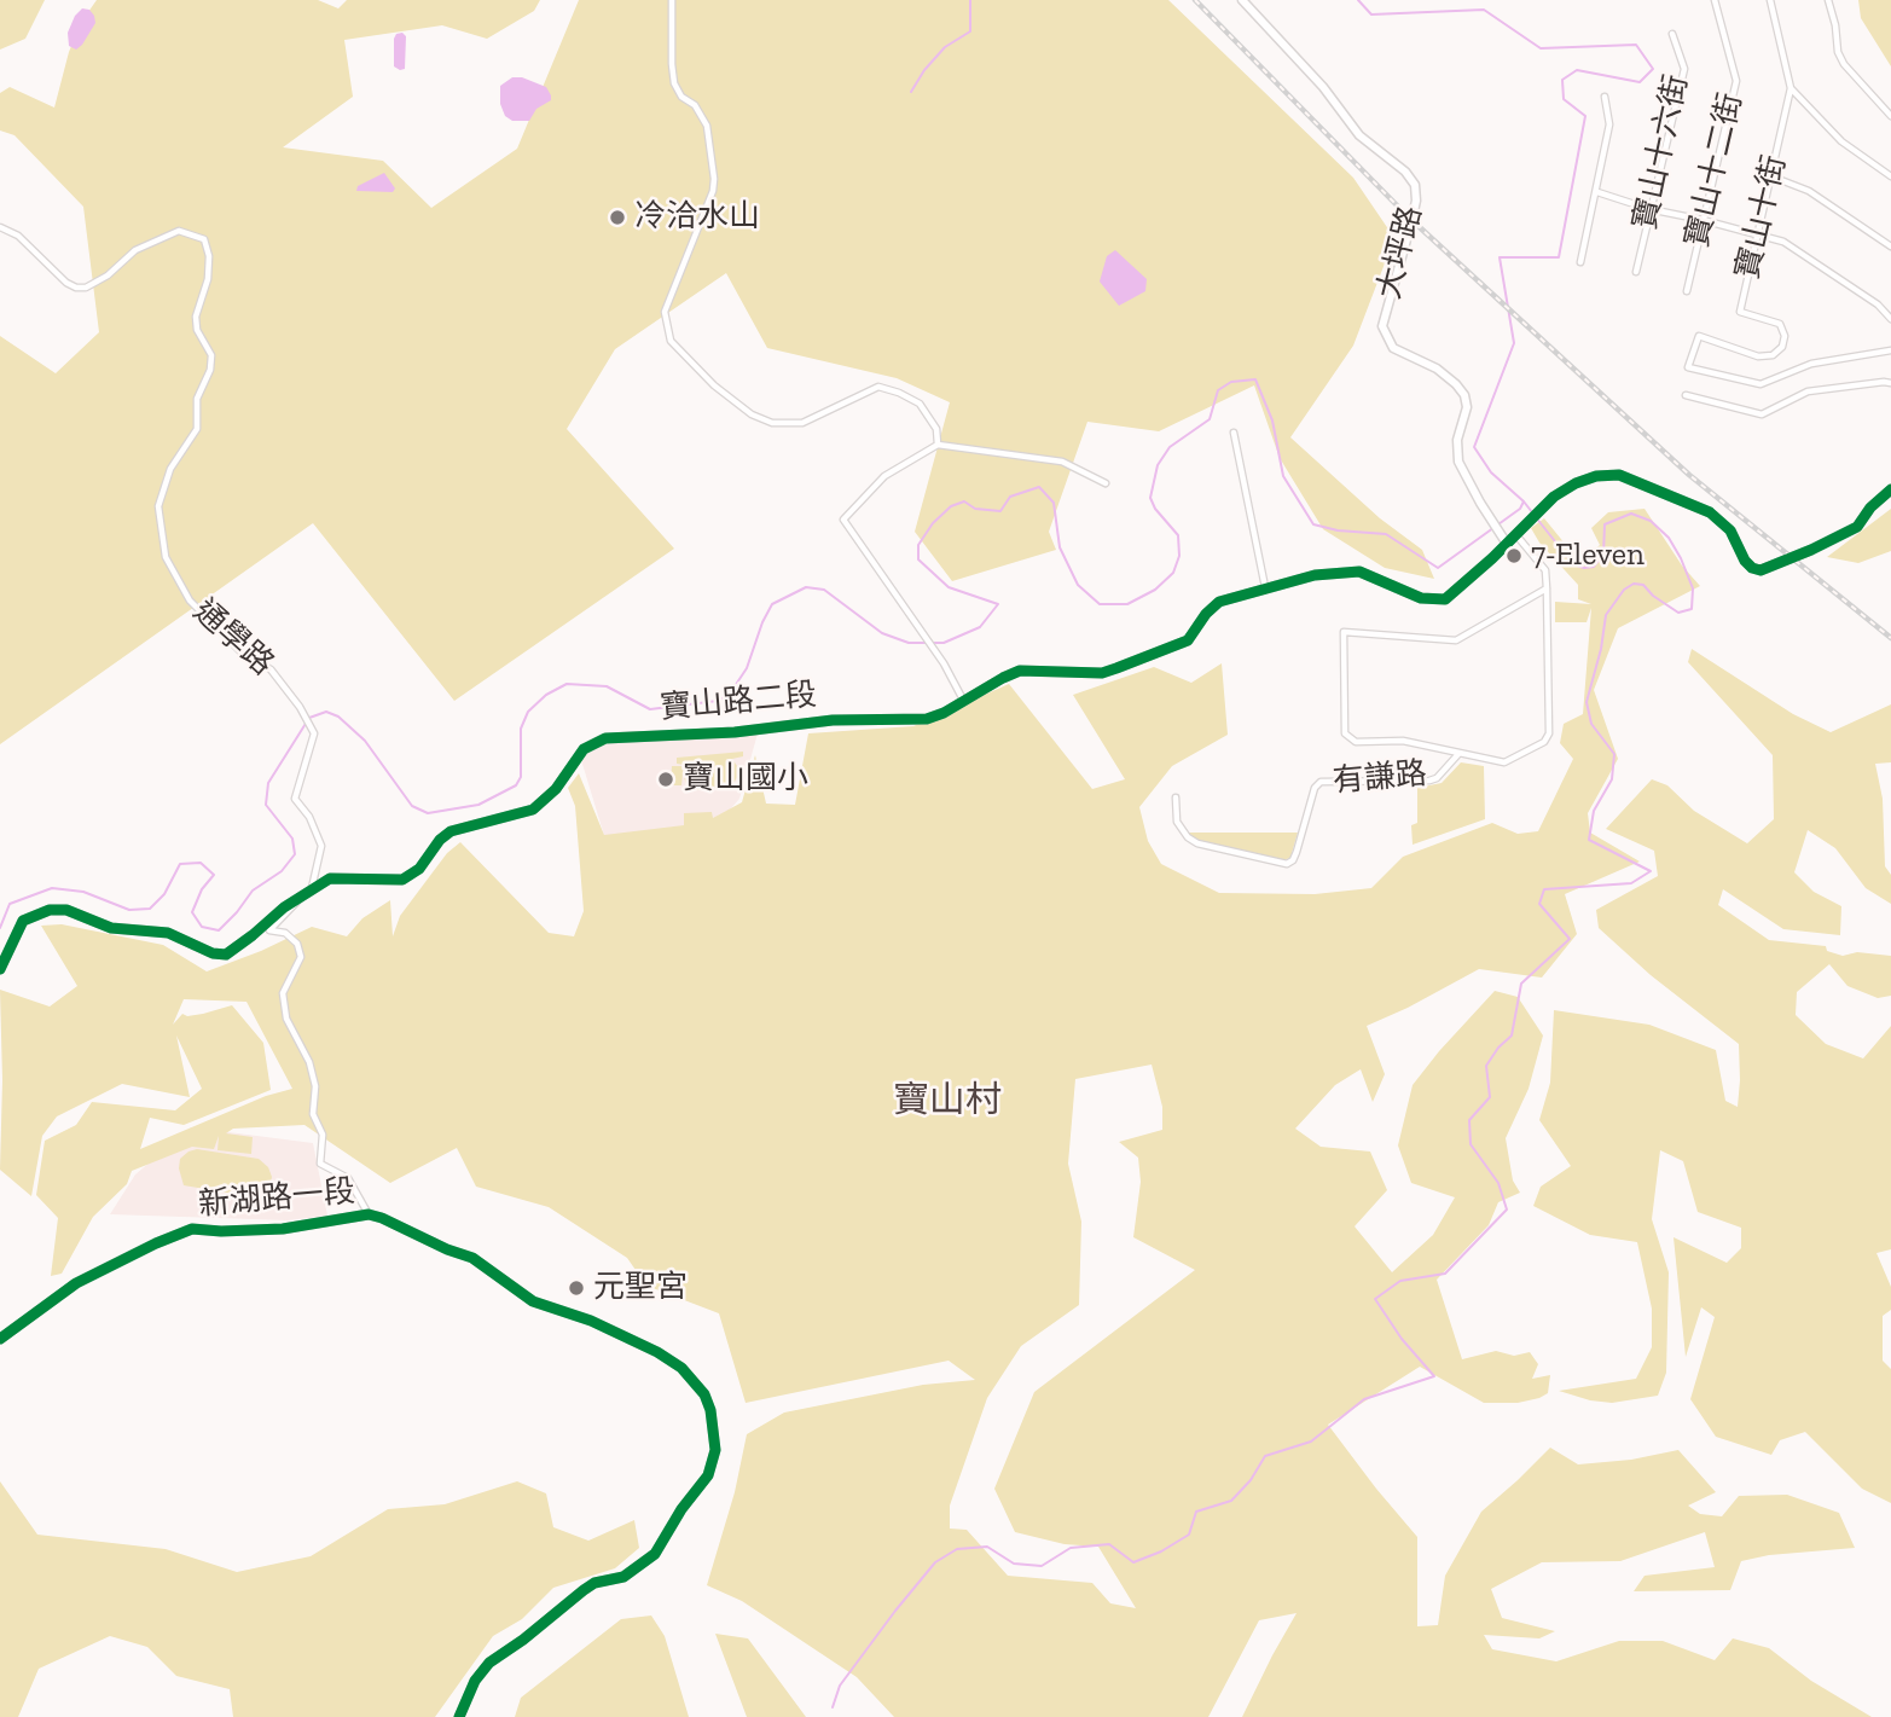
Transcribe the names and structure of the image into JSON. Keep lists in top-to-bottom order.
{
  "streets": {
    "street": [
      "寶山十六街",
      "寶山十二街",
      "寶山十街",
      "大坪路",
      "通學路",
      "寶山路二段",
      "有謙路",
      "新湖路一段"
    ]
  },
  "crossings": [
    ["大坪路", "寶山路二段"],
    ["通學路", "寶山路二段"],
    ["寶山路二段", "有謙路"]
  ],
  "districts": ["寶山村"],
  "places": [
    "冷洽水山",
    "7-Eleven",
    "寶山國小",
    "元聖宮"
  ]
}
